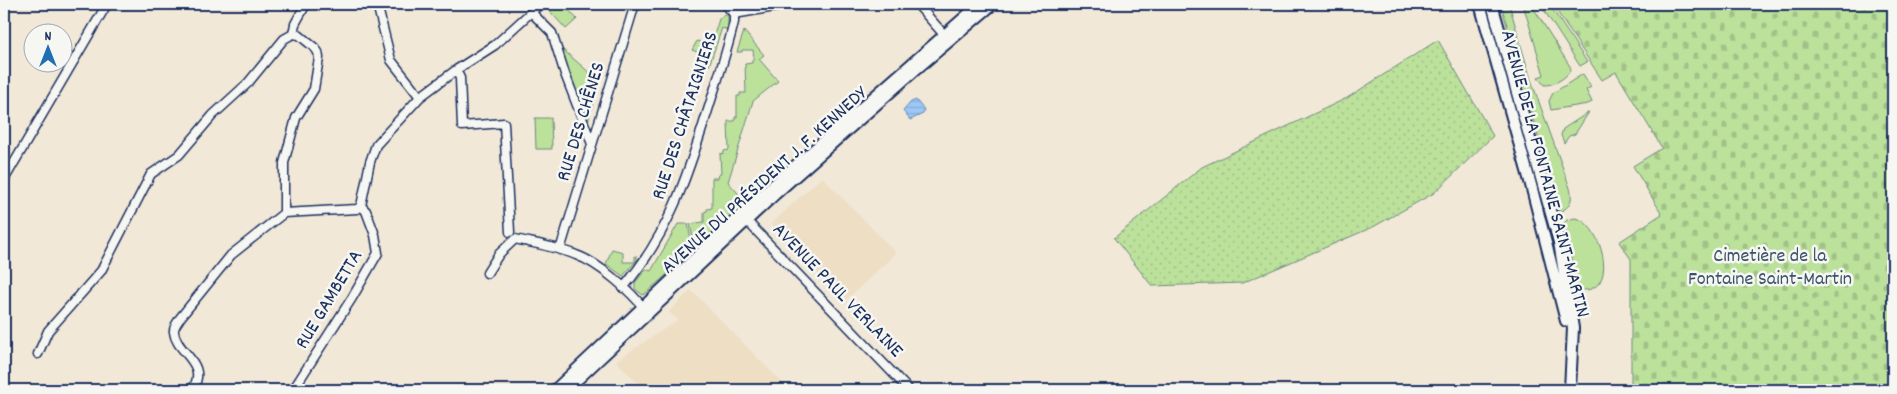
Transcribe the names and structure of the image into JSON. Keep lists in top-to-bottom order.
{
  "streets": {
    "main road": ["AVENUE DE LA FONTAINE SAINT-MARTIN", "AVENUE DU PRÉSIDENT J. F. KENNEDY"],
    "street": [
      "RUE DES CHÂTAIGNIERS",
      "RUE DES CHÊNES",
      "AVENUE PAUL VERLAINE",
      "RUE GAMBETTA"
    ]
  },
  "crossings": [
    ["AVENUE DU PRÉSIDENT J. F. KENNEDY", "AVENUE PAUL VERLAINE"]
  ],
  "parks": ["Cimetière de la Fontaine Saint-Martin"],
  "north": "top"
}
